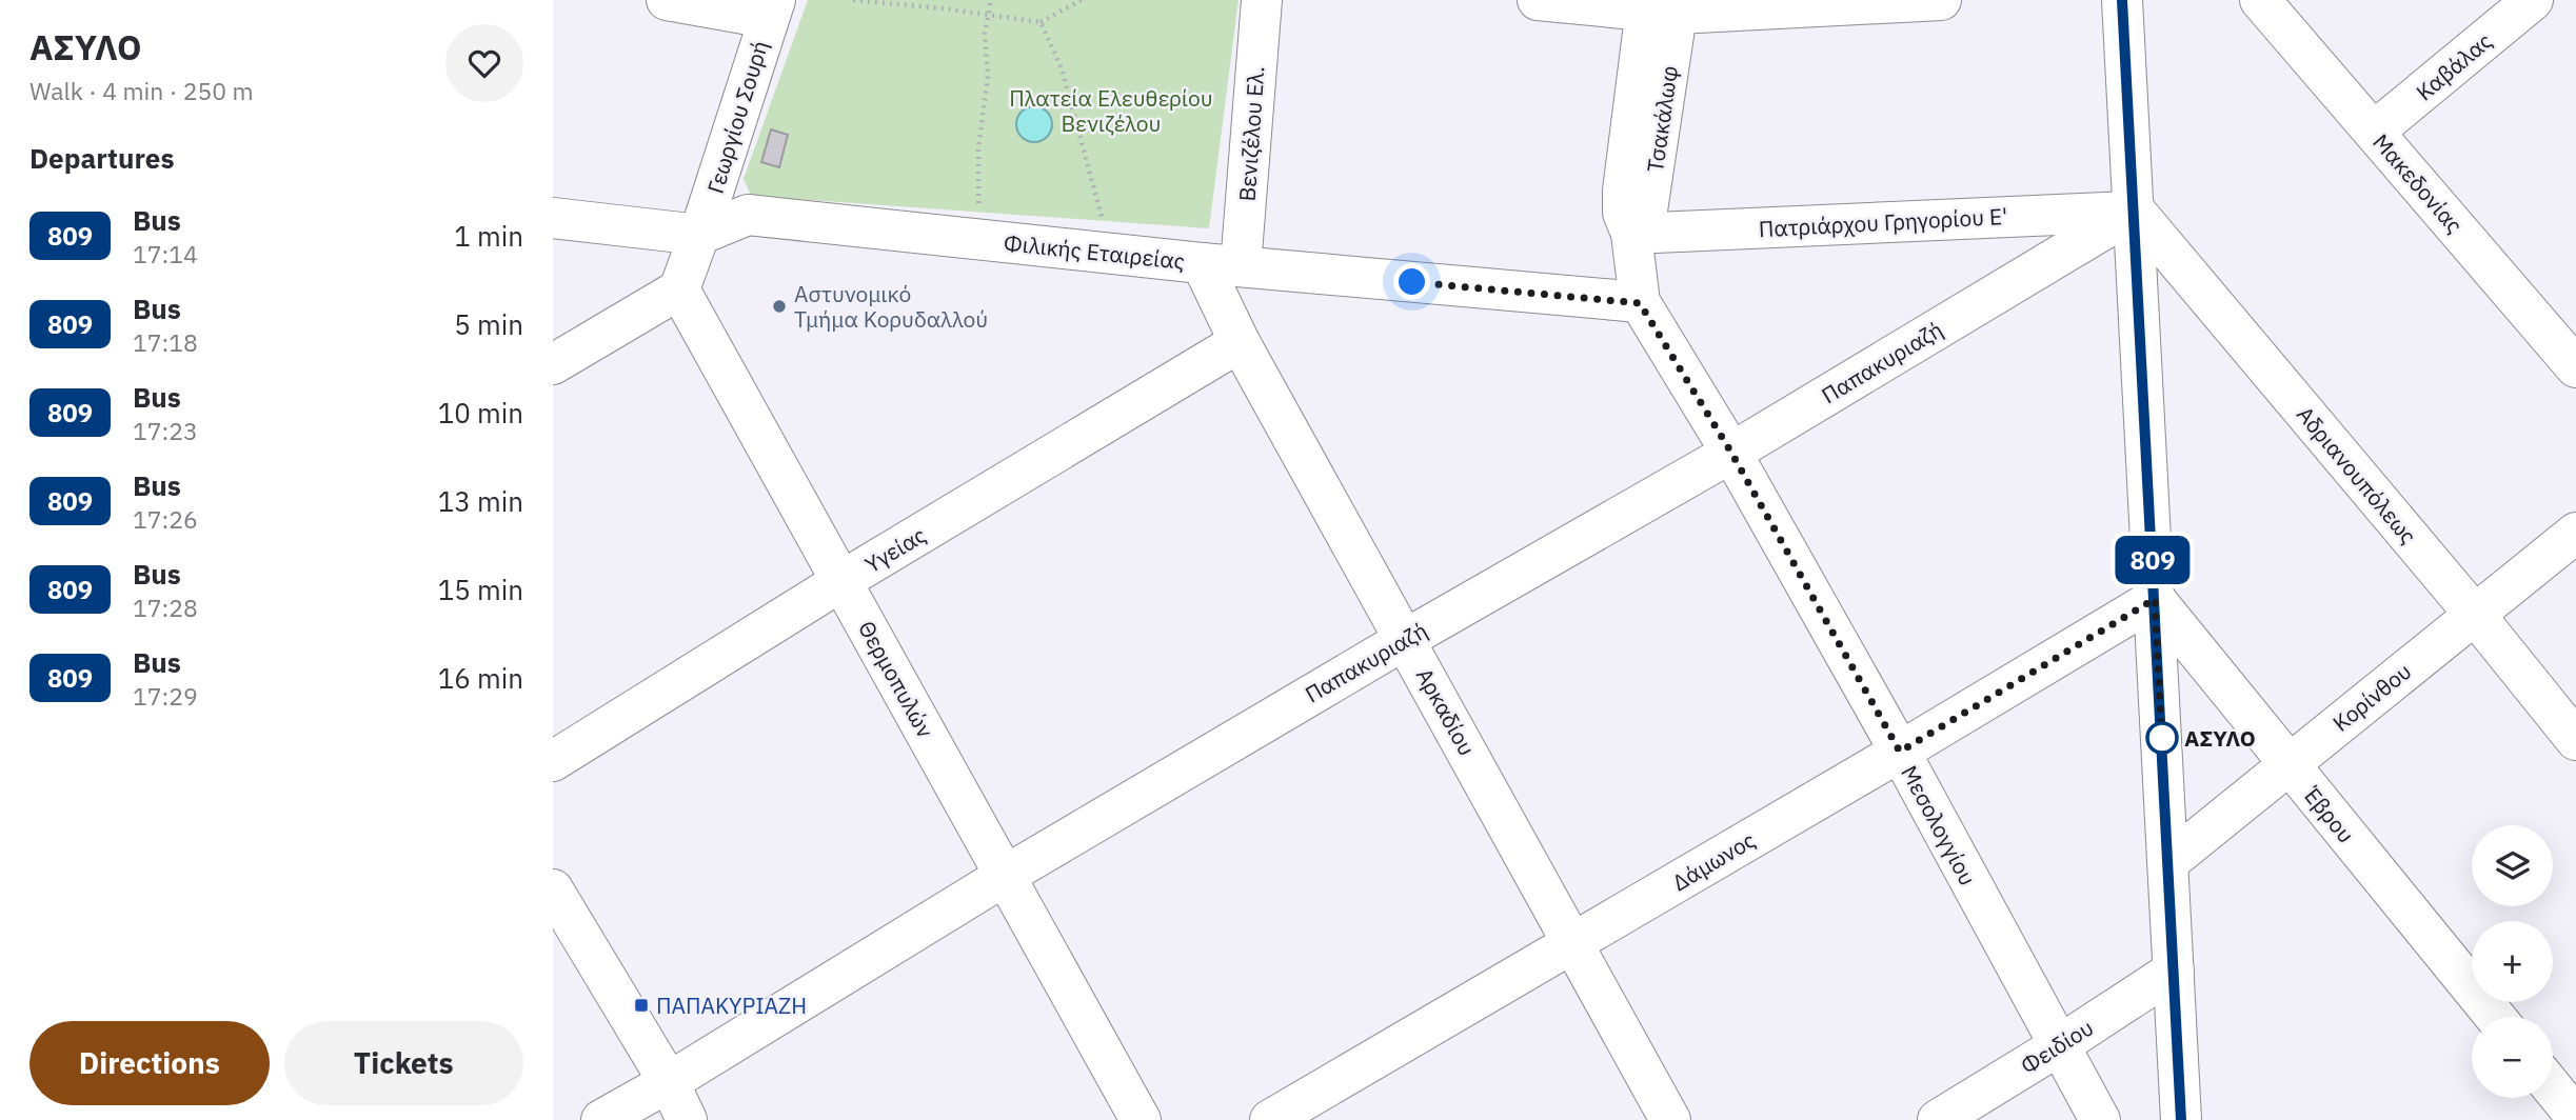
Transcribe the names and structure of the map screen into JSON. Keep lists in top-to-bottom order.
{
  "streets": {
    "street": [
      "Καβάλας",
      "Γεωργίου Σουρή",
      "Τσακάλωφ",
      "Βενιζέλου Ελ.",
      "Μακεδονίας",
      "Πατριάρχου Γρηγορίου Ε'",
      "Φιλικής Εταιρείας",
      "Παπακυριαζή",
      "Αδριανουπόλεως",
      "Υγείας",
      "Θερμοπυλών",
      "Κορίνθου",
      "Αρκαδίου",
      "Έβρου",
      "Μεσολογγίου",
      "Δάμωνος",
      "Φειδίου"
    ]
  },
  "crossings": [
    ["Καβάλας", "Μακεδονίας"],
    ["Γεωργίου Σουρή", "Φιλικής Εταιρείας"],
    ["Τσακάλωφ", "Πατριάρχου Γρηγορίου Ε'"],
    ["Βενιζέλου Ελ.", "Φιλικής Εταιρείας"],
    ["Βενιζέλου Ελ.", "Αρκαδίου"],
    ["Πατριάρχου Γρηγορίου Ε'", "Παπακυριαζή"],
    ["Πατριάρχου Γρηγορίου Ε'", "Αδριανουπόλεως"],
    ["Φιλικής Εταιρείας", "Αρκαδίου"],
    ["Φιλικής Εταιρείας", "Μεσολογγίου"],
    ["Παπακυριαζή", "Αδριανουπόλεως"],
    ["Παπακυριαζή", "Θερμοπυλών"],
    ["Παπακυριαζή", "Αρκαδίου"],
    ["Παπακυριαζή", "Μεσολογγίου"],
    ["Αδριανουπόλεως", "Κορίνθου"],
    ["Υγείας", "Θερμοπυλών"],
    ["Υγείας", "Αρκαδίου"],
    ["Κορίνθου", "Έβρου"],
    ["Αρκαδίου", "Δάμωνος"],
    ["Έβρου", "Δάμωνος"],
    ["Μεσολογγίου", "Δάμωνος"],
    ["Μεσολογγίου", "Φειδίου"]
  ],
  "parks": ["Πλατεία Ελευθερίου Βενιζέλου"],
  "places": {
    "other": ["Αστυνομικό Τμήμα Κορυδαλλού", "ΑΣΥΛΟ"],
    "transit": ["ΠΑΠΑΚΥΡΙΑΖΗ"]
  },
  "lines": ["bus line 809"],
  "page": {
    "heading": [
      ["ΑΣΥΛΟ", "Walk · 4 min · 250 m"],
      "Departures"
    ],
    "on_map": "809",
    "list": [
      {
        "mark": "809",
        "name": "Bus",
        "note": "17:14",
        "value": "1 min"
      },
      {
        "mark": "809",
        "name": "Bus",
        "note": "17:18",
        "value": "5 min"
      },
      {
        "mark": "809",
        "name": "Bus",
        "note": "17:23",
        "value": "10 min"
      },
      {
        "mark": "809",
        "name": "Bus",
        "note": "17:26",
        "value": "13 min"
      },
      {
        "mark": "809",
        "name": "Bus",
        "note": "17:28",
        "value": "15 min"
      },
      {
        "mark": "809",
        "name": "Bus",
        "note": "17:29",
        "value": "16 min"
      }
    ],
    "map_buttons": ["+", "−"],
    "buttons": ["Directions", "Tickets"]
  }
}
